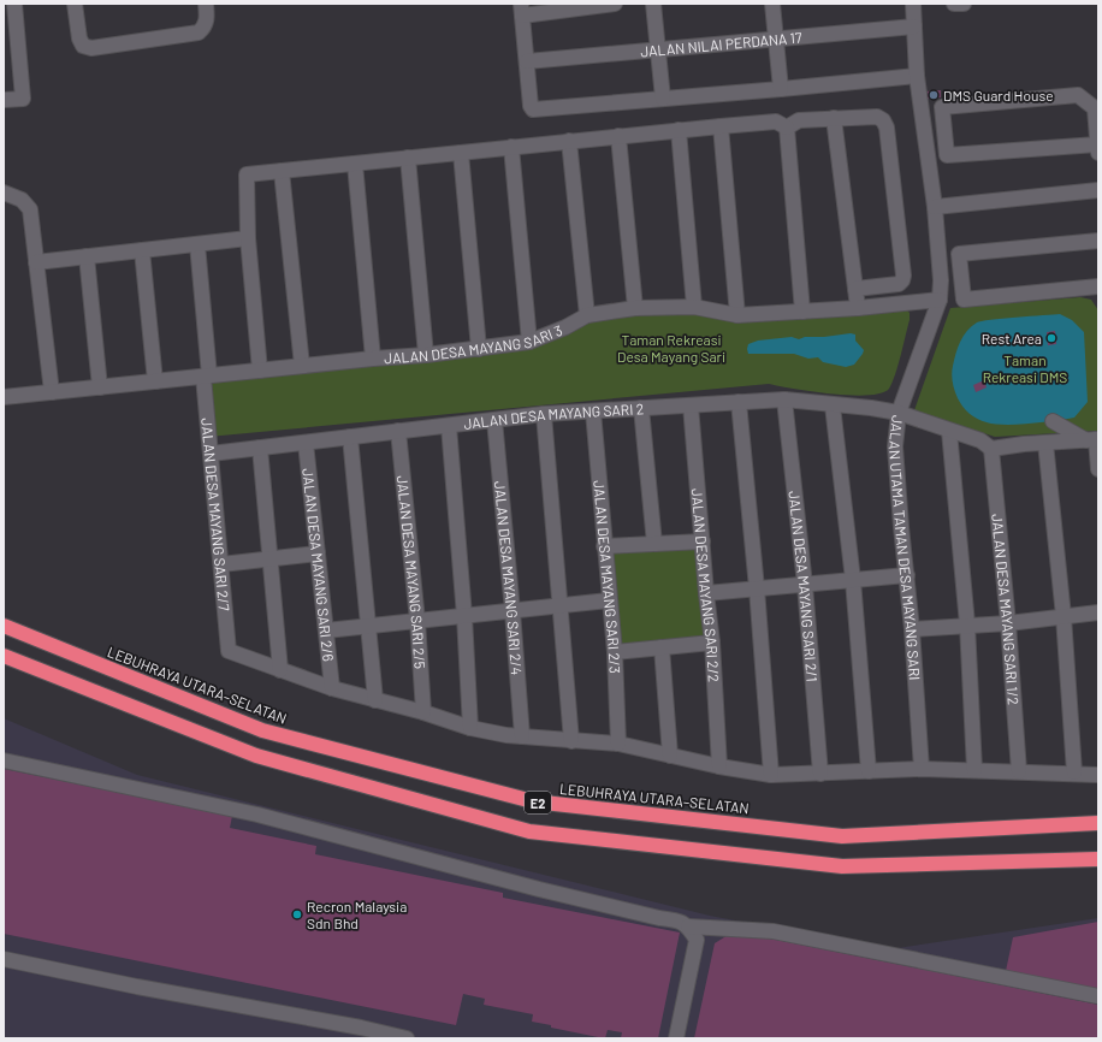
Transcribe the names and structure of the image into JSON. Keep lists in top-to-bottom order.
{
  "streets": {
    "highway": ["LEBUHRAYA UTARA–SELATAN", "E2"],
    "street": [
      "JALAN NILAI PERDANA 17",
      "JALAN DESA MAYANG SARI 3",
      "JALAN DESA MAYANG SARI 2",
      "JALAN DESA MAYANG SARI 2/7",
      "JALAN UTAMA TAMAN DESA MAYANG SARI",
      "JALAN DESA MAYANG SARI 2/6",
      "JALAN DESA MAYANG SARI 2/5",
      "JALAN DESA MAYANG SARI 2/4",
      "JALAN DESA MAYANG SARI 2/3",
      "JALAN DESA MAYANG SARI 2/2",
      "JALAN DESA MAYANG SARI 2/1",
      "JALAN DESA MAYANG SARI 1/2"
    ]
  },
  "crossings": [
    ["JALAN NILAI PERDANA 17", "JALAN UTAMA TAMAN DESA MAYANG SARI"],
    ["JALAN DESA MAYANG SARI 3", "JALAN DESA MAYANG SARI 2/7"],
    ["JALAN DESA MAYANG SARI 3", "JALAN UTAMA TAMAN DESA MAYANG SARI"],
    ["JALAN DESA MAYANG SARI 2", "JALAN DESA MAYANG SARI 2/7"],
    ["JALAN DESA MAYANG SARI 2", "JALAN UTAMA TAMAN DESA MAYANG SARI"],
    ["JALAN DESA MAYANG SARI 2", "JALAN DESA MAYANG SARI 2/6"],
    ["JALAN DESA MAYANG SARI 2", "JALAN DESA MAYANG SARI 2/5"],
    ["JALAN DESA MAYANG SARI 2", "JALAN DESA MAYANG SARI 2/4"],
    ["JALAN DESA MAYANG SARI 2", "JALAN DESA MAYANG SARI 2/3"],
    ["JALAN DESA MAYANG SARI 2", "JALAN DESA MAYANG SARI 2/2"],
    ["JALAN DESA MAYANG SARI 2", "JALAN DESA MAYANG SARI 2/1"],
    ["JALAN DESA MAYANG SARI 2", "JALAN DESA MAYANG SARI 1/2"]
  ],
  "parks": ["Taman Rekreasi Desa Mayang Sari", "Taman Rekreasi DMS"],
  "places": ["DMS Guard House", "Rest Area", "Recron Malaysia Sdn Bhd"]
}
